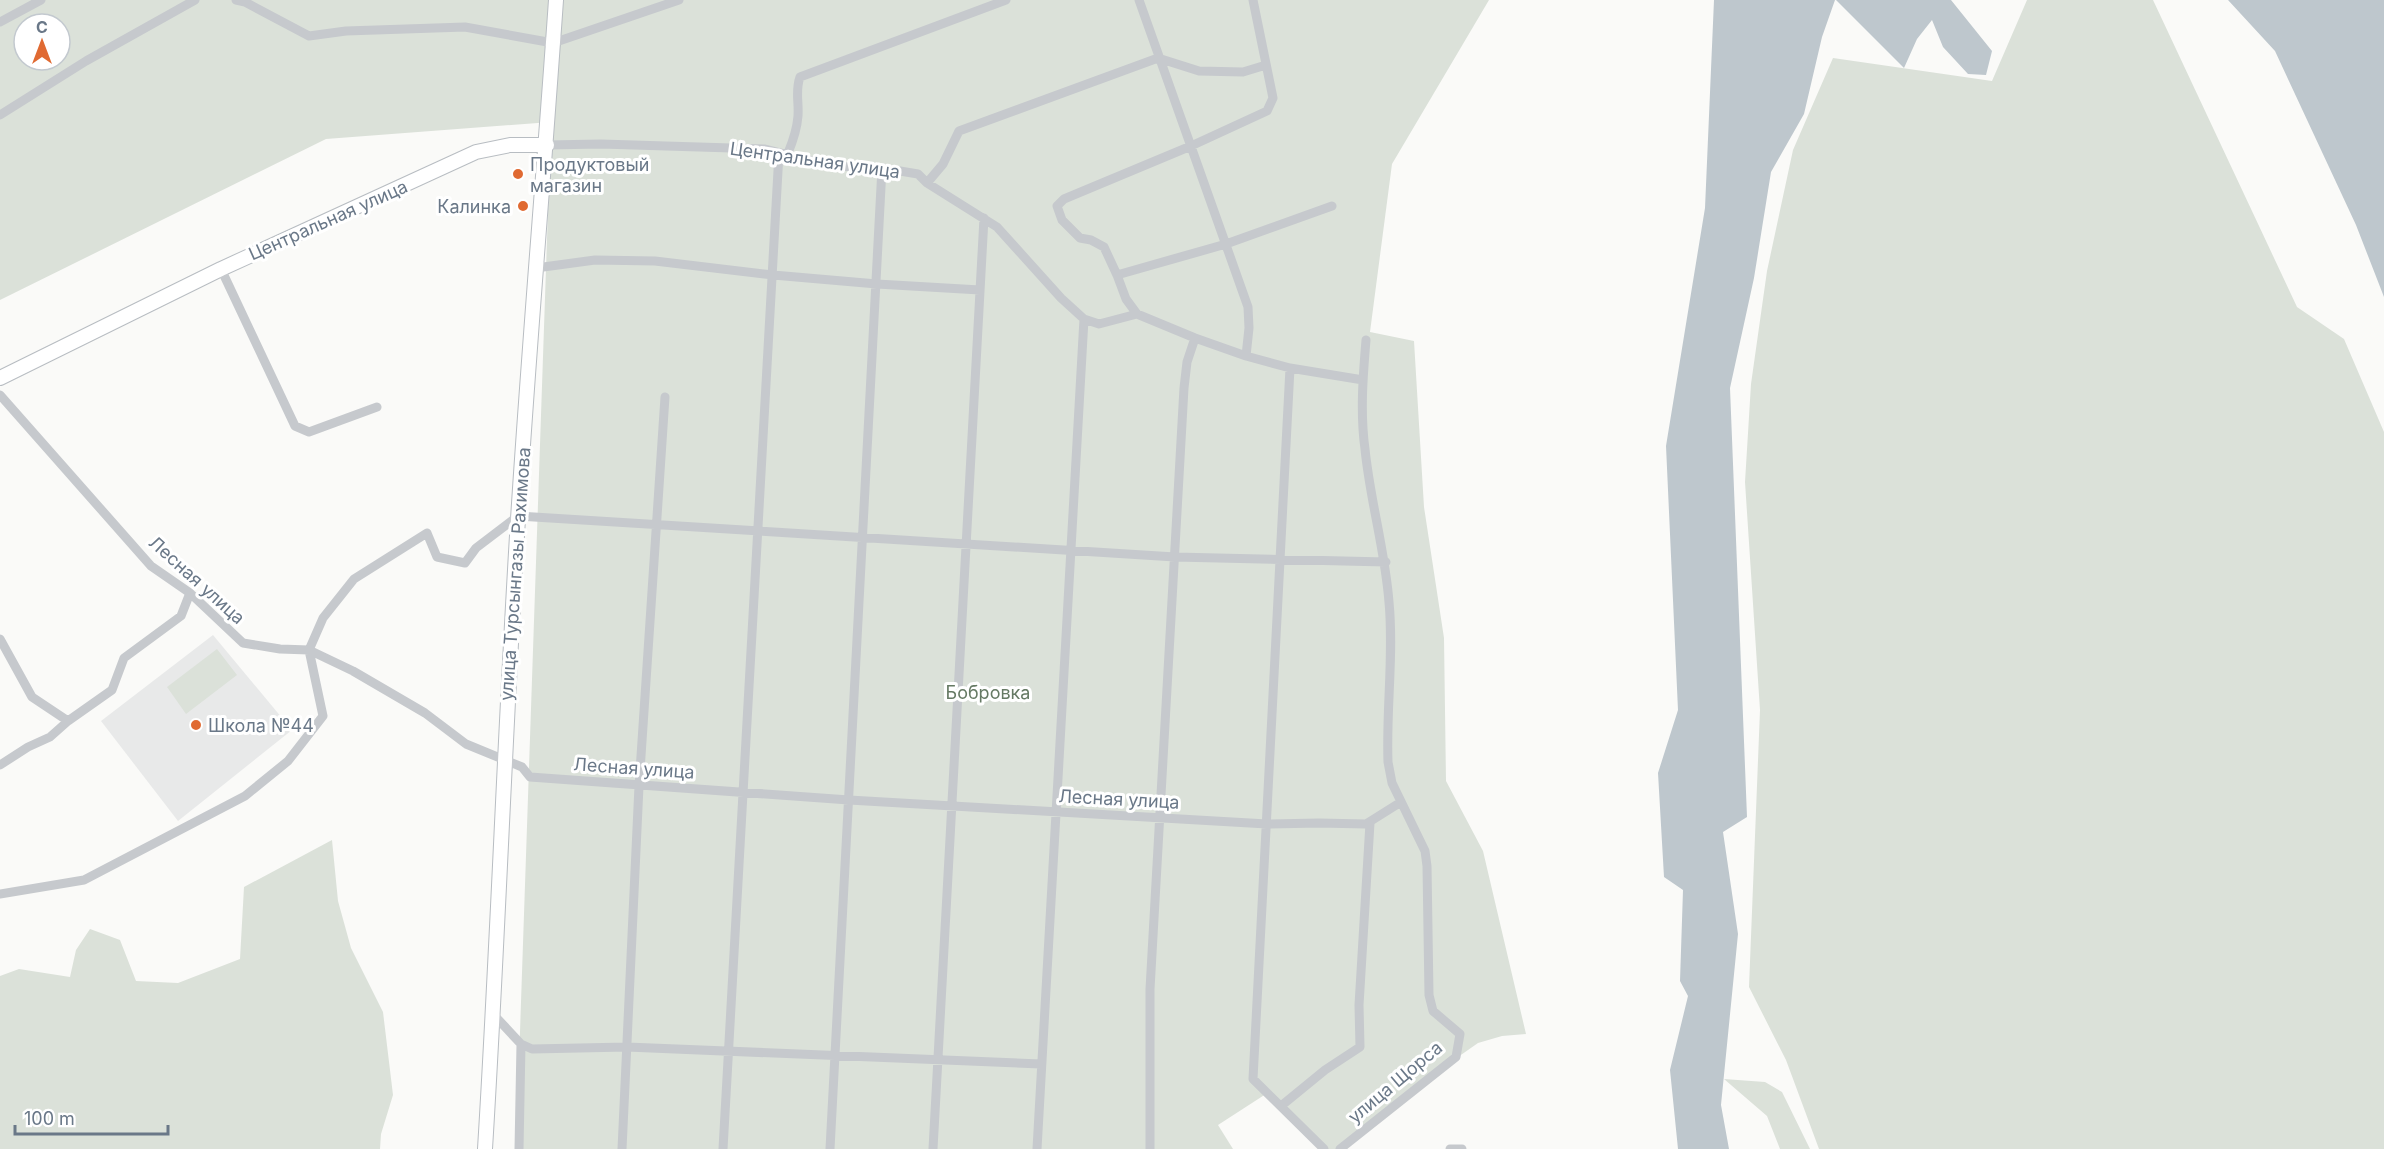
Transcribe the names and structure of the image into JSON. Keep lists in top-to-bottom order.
{
  "streets": {
    "street": [
      "Центральная улица",
      "улица Турсынгазы Рахимова",
      "Лесная улица",
      "улица Щорса"
    ]
  },
  "crossings": [
    ["Центральная улица", "улица Турсынгазы Рахимова"],
    ["улица Турсынгазы Рахимова", "Лесная улица"]
  ],
  "parks": ["Бобровка"],
  "places": ["Продуктовый магазин", "Калинка", "Школа №44"],
  "scale_bar": "100 m",
  "north": "top"
}
